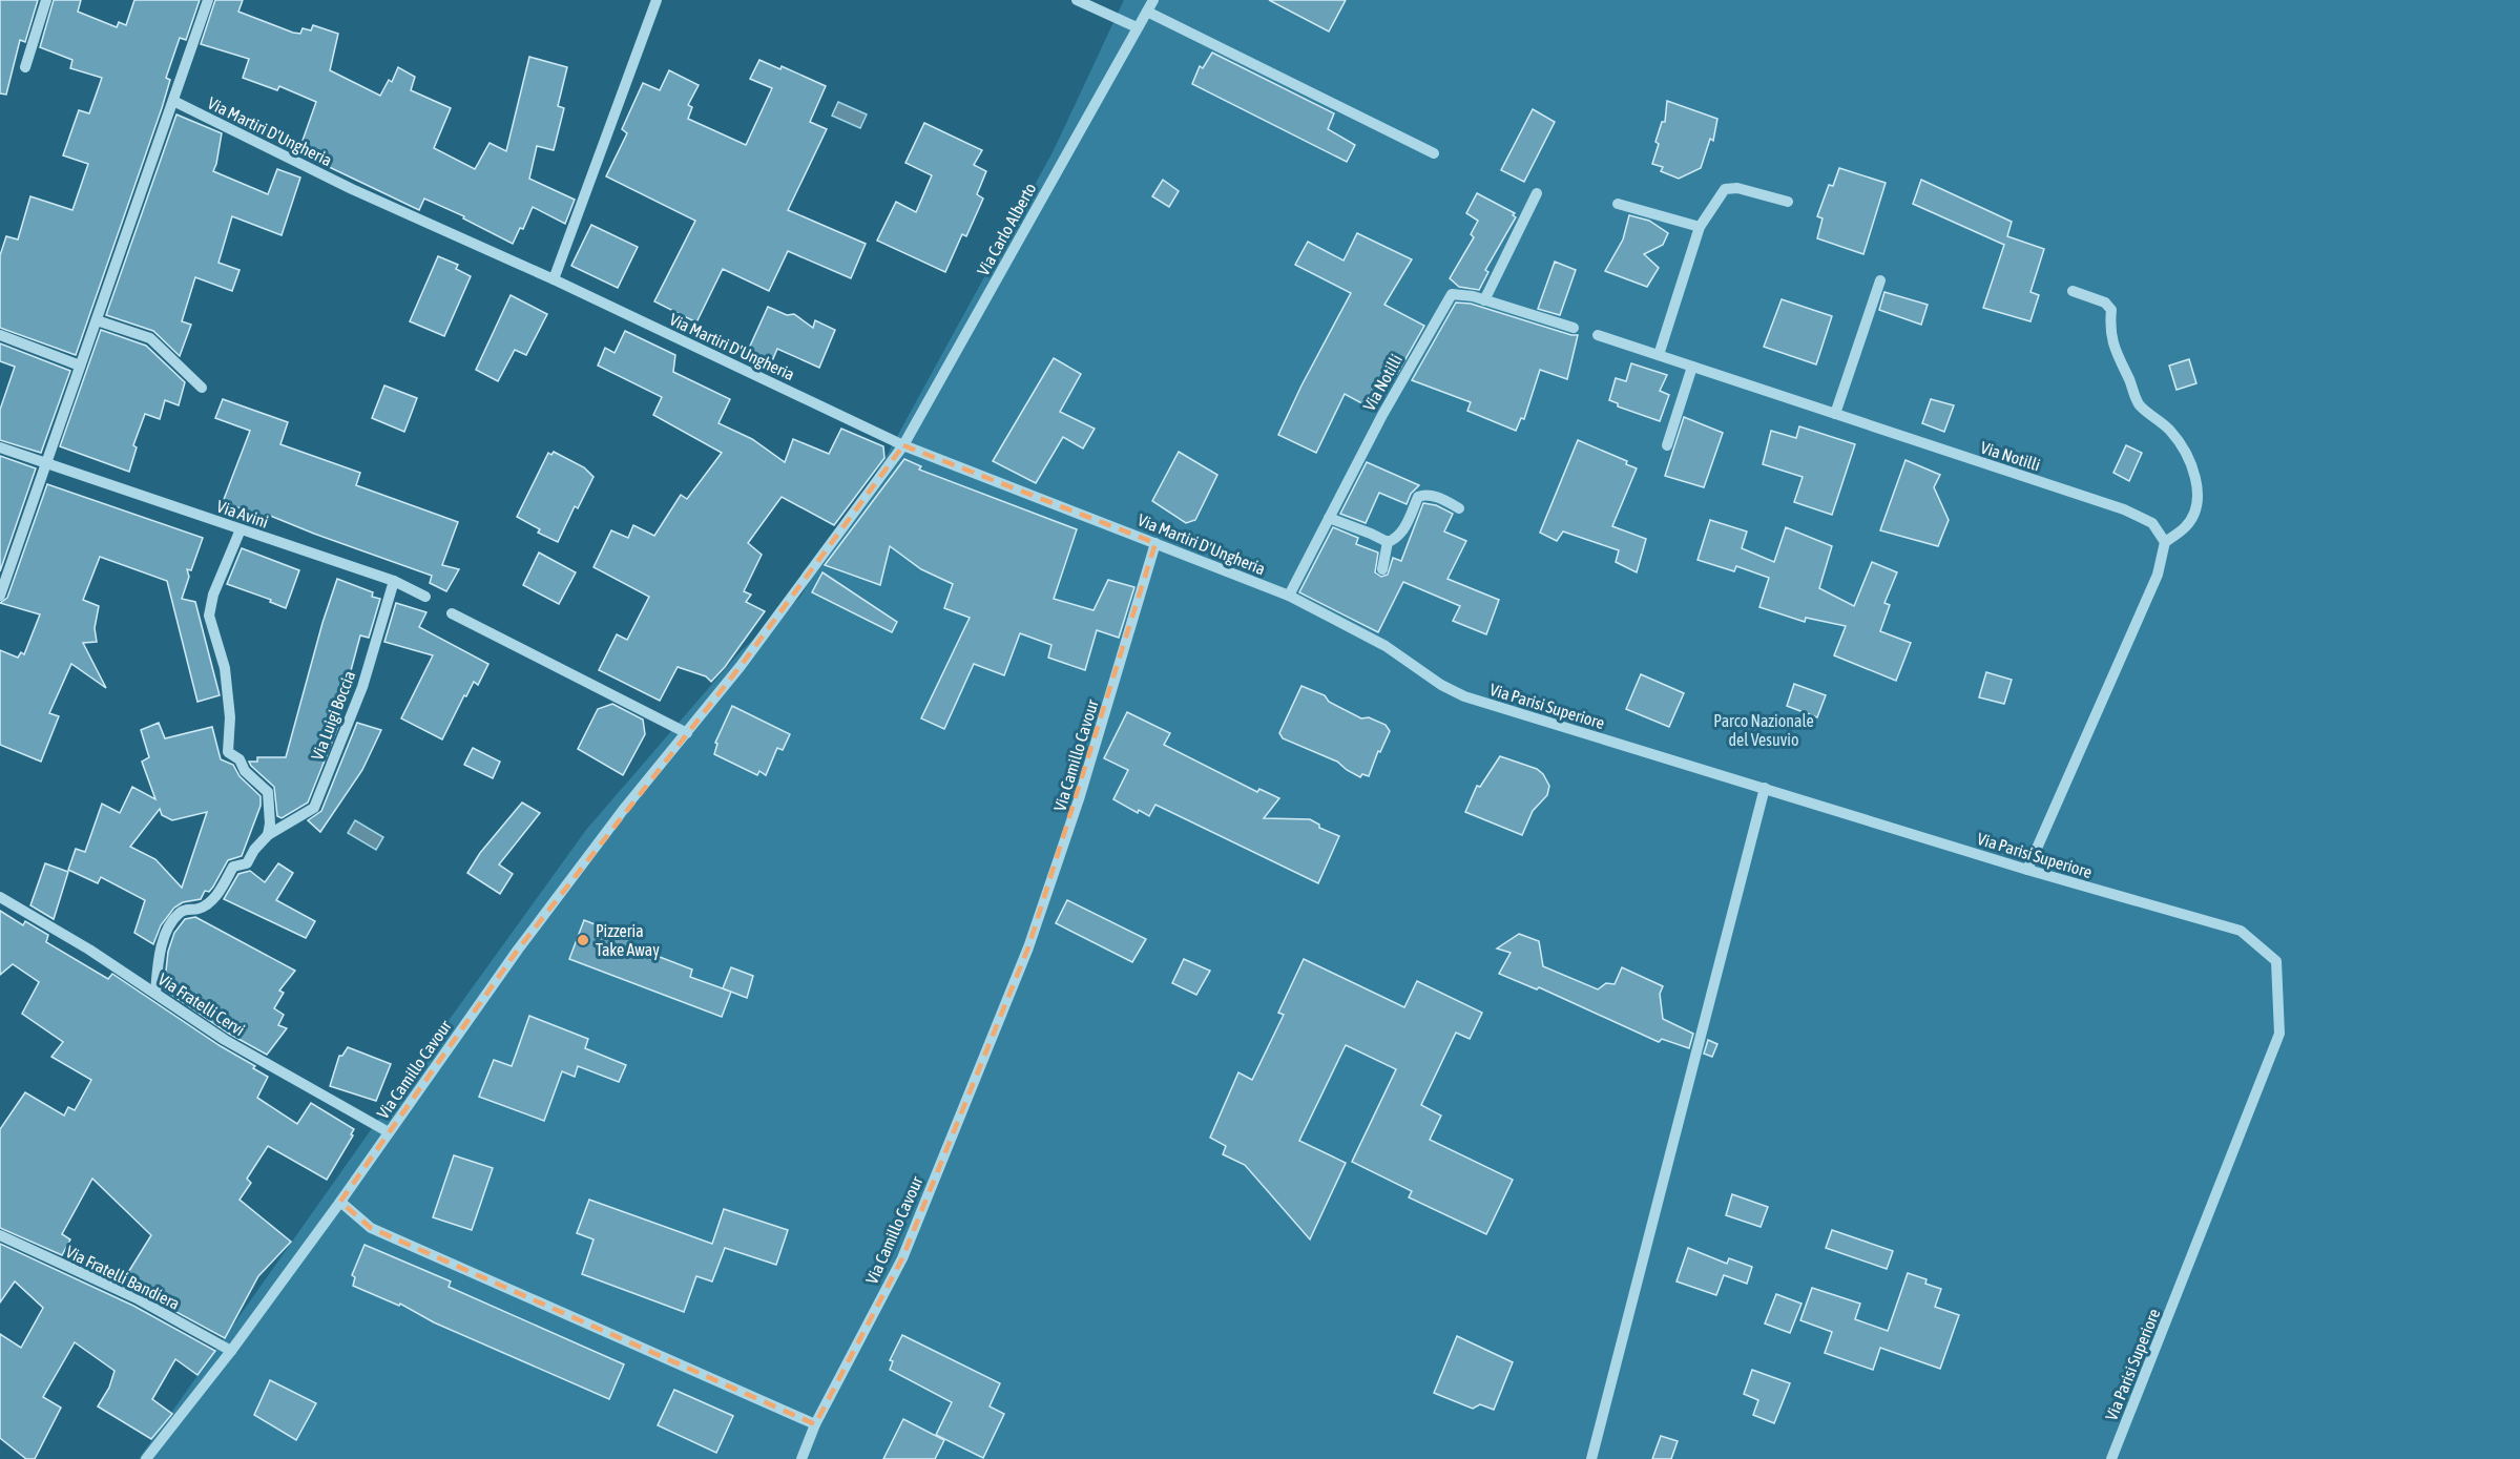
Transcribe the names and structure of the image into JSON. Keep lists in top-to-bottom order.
{
  "streets": {
    "street": [
      "Via Martiri D'Ungheria",
      "Via Carlo Alberto",
      "Via Notilli",
      "Via Avini",
      "Via Parisi Superiore",
      "Via Luigi Boccia",
      "Via Camillo Cavour",
      "Via Fratelli Cervi",
      "Via Fratelli Bandiera"
    ]
  },
  "crossings": [
    ["Via Martiri D'Ungheria", "Via Carlo Alberto"],
    ["Via Martiri D'Ungheria", "Via Notilli"],
    ["Via Martiri D'Ungheria", "Via Parisi Superiore"],
    ["Via Martiri D'Ungheria", "Via Camillo Cavour"],
    ["Via Carlo Alberto", "Via Camillo Cavour"],
    ["Via Notilli", "Via Parisi Superiore"],
    ["Via Avini", "Via Luigi Boccia"],
    ["Via Luigi Boccia", "Via Fratelli Cervi"],
    ["Via Camillo Cavour", "Via Fratelli Cervi"],
    ["Via Camillo Cavour", "Via Fratelli Bandiera"]
  ],
  "parks": ["Parco Nazionale del Vesuvio"],
  "places": ["Pizzeria Take Away"]
}
